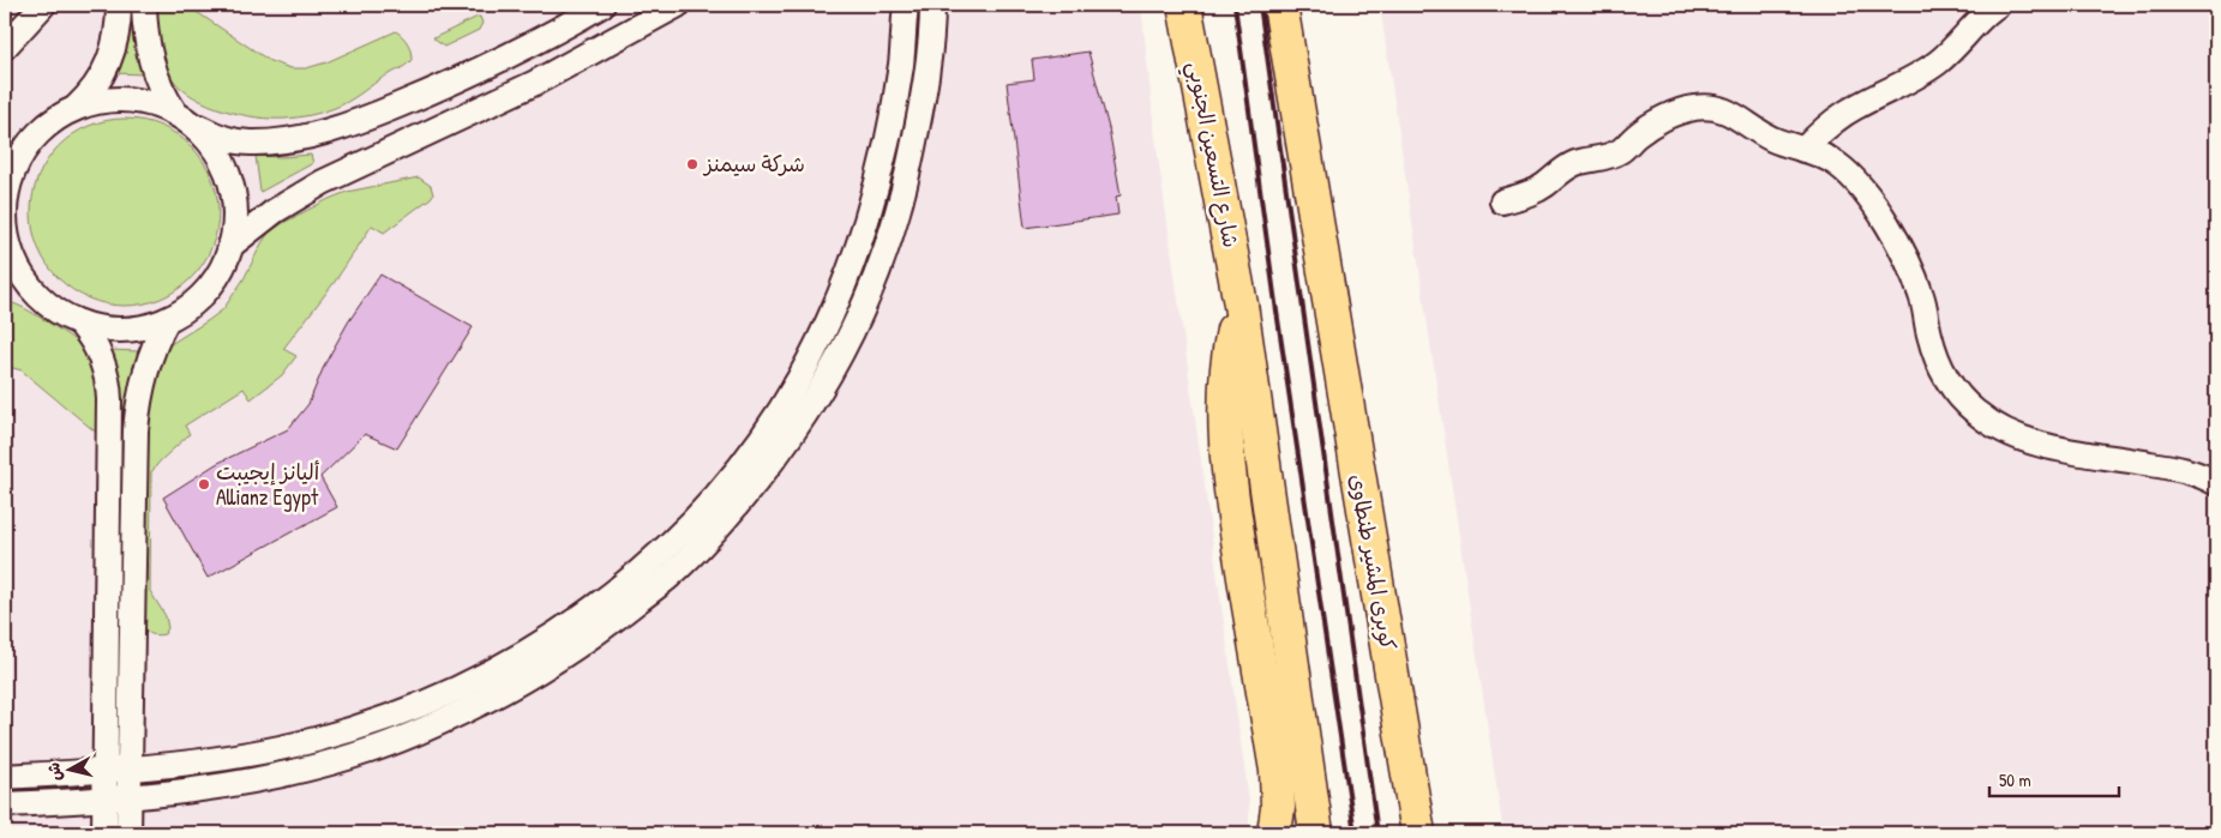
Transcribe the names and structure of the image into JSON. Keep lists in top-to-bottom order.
{
  "streets": {
    "highway": ["شارع التسعين الجنوبي", "كوبرى المشير طنطاوى"]
  },
  "places": ["شركة سيمنز", "أليانز إيجيبت Allianz Egypt"],
  "scale_bar": "50 m",
  "north": "left"
}
